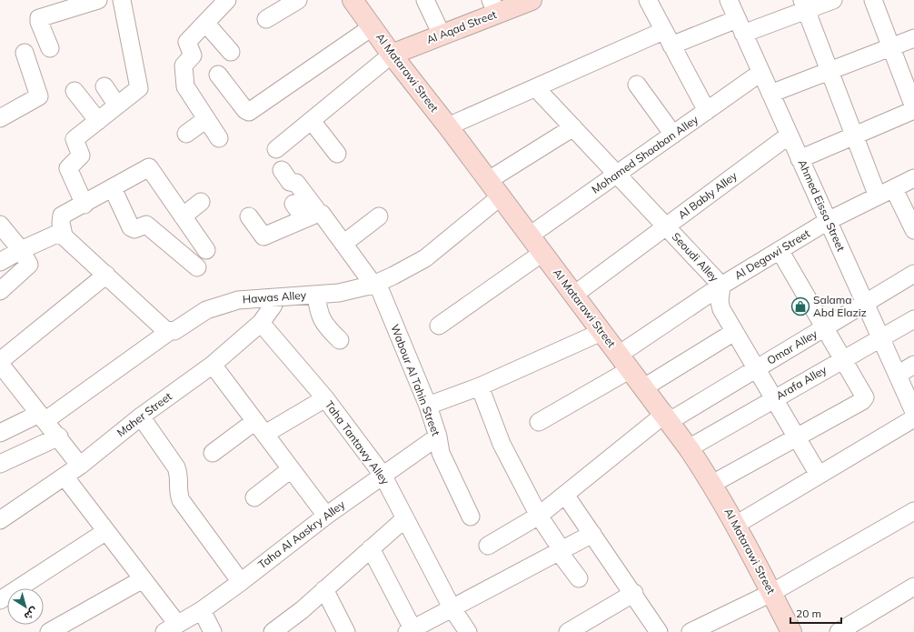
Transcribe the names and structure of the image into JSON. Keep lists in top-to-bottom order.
{
  "streets": {
    "street": [
      "Al Aqad Street",
      "Al Matarawi Street",
      "Mohamed Shaaban Alley",
      "Al Bably Alley",
      "Ahmed Eissa Street",
      "Al Degawi Street",
      "Seoudi Alley",
      "Hawas Alley",
      "Omar Alley",
      "Wabour Al Tahin Street",
      "Arafa Alley",
      "Maher Street",
      "Taha Tantawy Alley",
      "Taha Al Aaskry Alley"
    ]
  },
  "crossings": [
    ["Al Aqad Street", "Al Matarawi Street"],
    ["Al Matarawi Street", "Mohamed Shaaban Alley"],
    ["Al Matarawi Street", "Al Bably Alley"],
    ["Al Matarawi Street", "Al Degawi Street"],
    ["Al Matarawi Street", "Hawas Alley"],
    ["Al Matarawi Street", "Omar Alley"],
    ["Al Matarawi Street", "Arafa Alley"],
    ["Mohamed Shaaban Alley", "Ahmed Eissa Street"],
    ["Mohamed Shaaban Alley", "Seoudi Alley"],
    ["Al Bably Alley", "Ahmed Eissa Street"],
    ["Al Bably Alley", "Seoudi Alley"],
    ["Ahmed Eissa Street", "Al Degawi Street"],
    ["Ahmed Eissa Street", "Omar Alley"],
    ["Ahmed Eissa Street", "Arafa Alley"],
    ["Al Degawi Street", "Seoudi Alley"],
    ["Seoudi Alley", "Omar Alley"],
    ["Seoudi Alley", "Arafa Alley"],
    ["Hawas Alley", "Wabour Al Tahin Street"],
    ["Hawas Alley", "Maher Street"],
    ["Wabour Al Tahin Street", "Taha Al Aaskry Alley"],
    ["Maher Street", "Taha Tantawy Alley"],
    ["Taha Tantawy Alley", "Taha Al Aaskry Alley"]
  ],
  "places": {
    "shop": ["Salama Abd Elaziz"]
  },
  "scale_bar": "20 m",
  "north": "bottom right"
}
